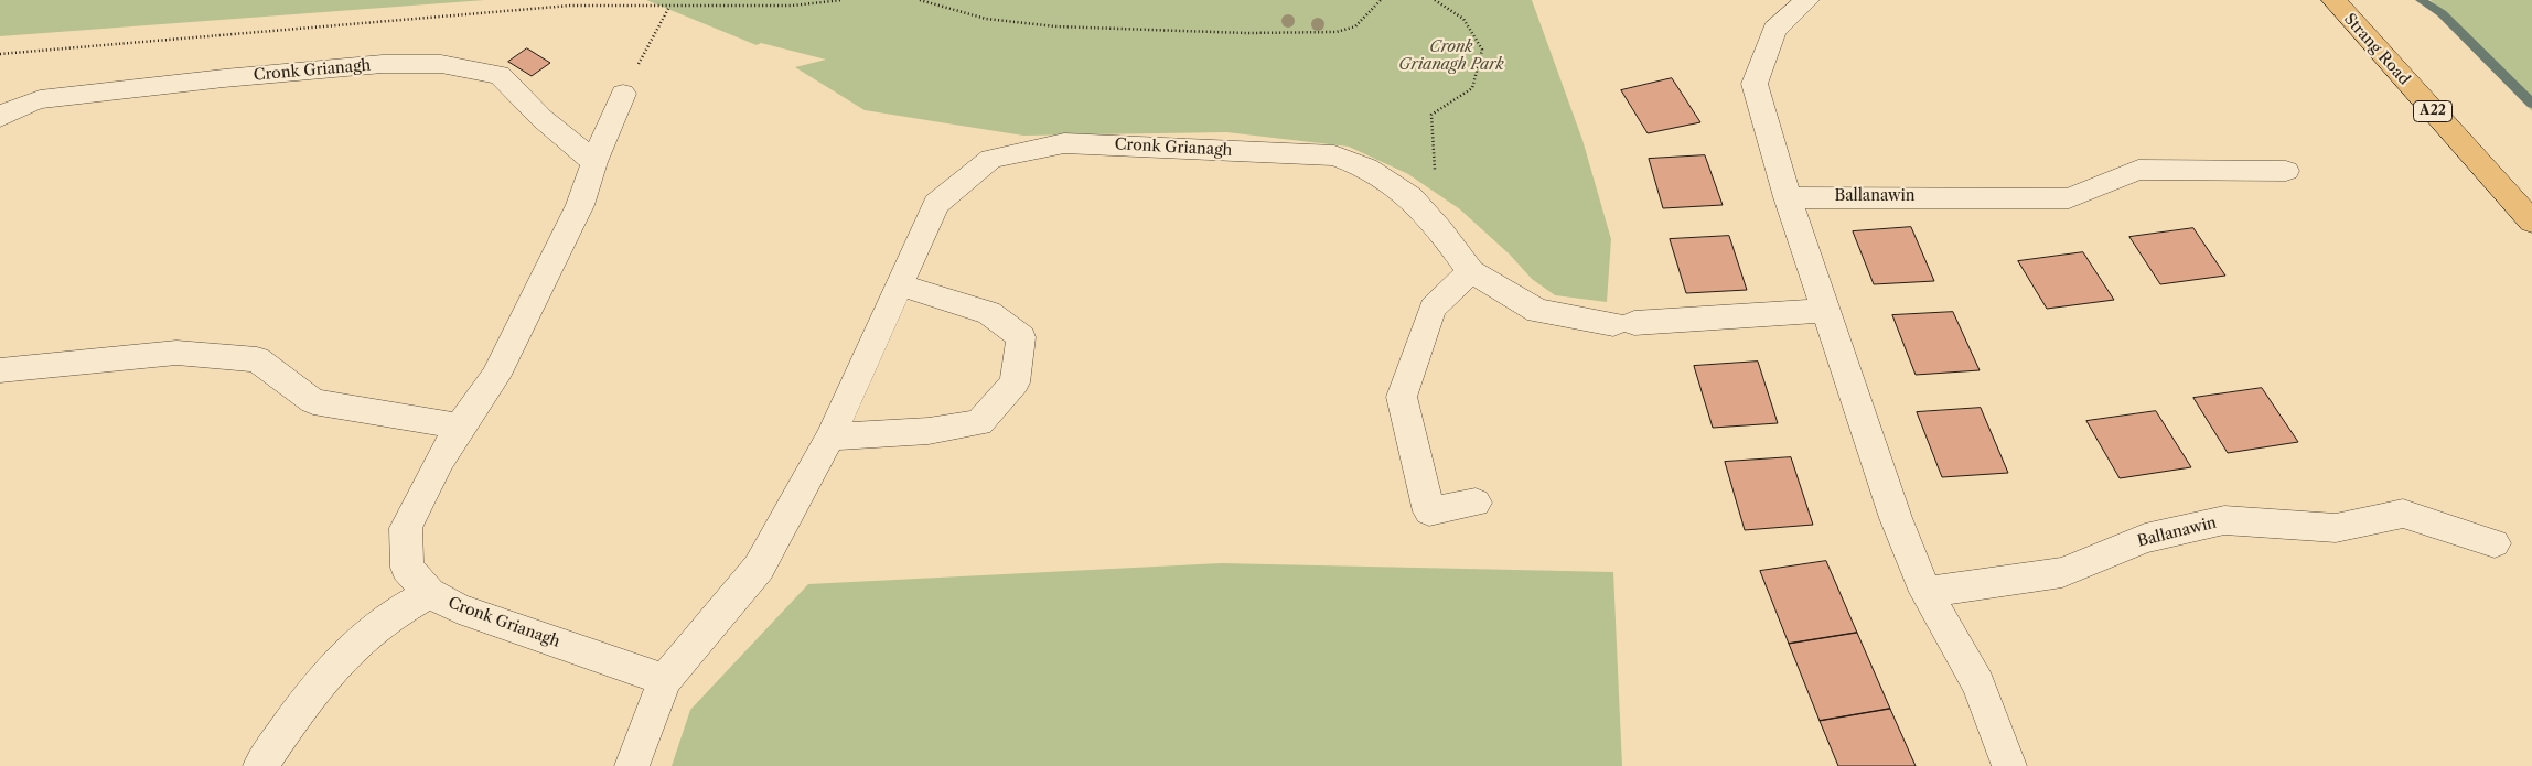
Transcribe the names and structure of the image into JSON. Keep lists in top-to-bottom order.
{
  "streets": {
    "main road": ["Strang Road", "A22"],
    "street": ["Cronk Grianagh", "Ballanawin"]
  },
  "parks": ["Cronk Grianagh Park"]
}
